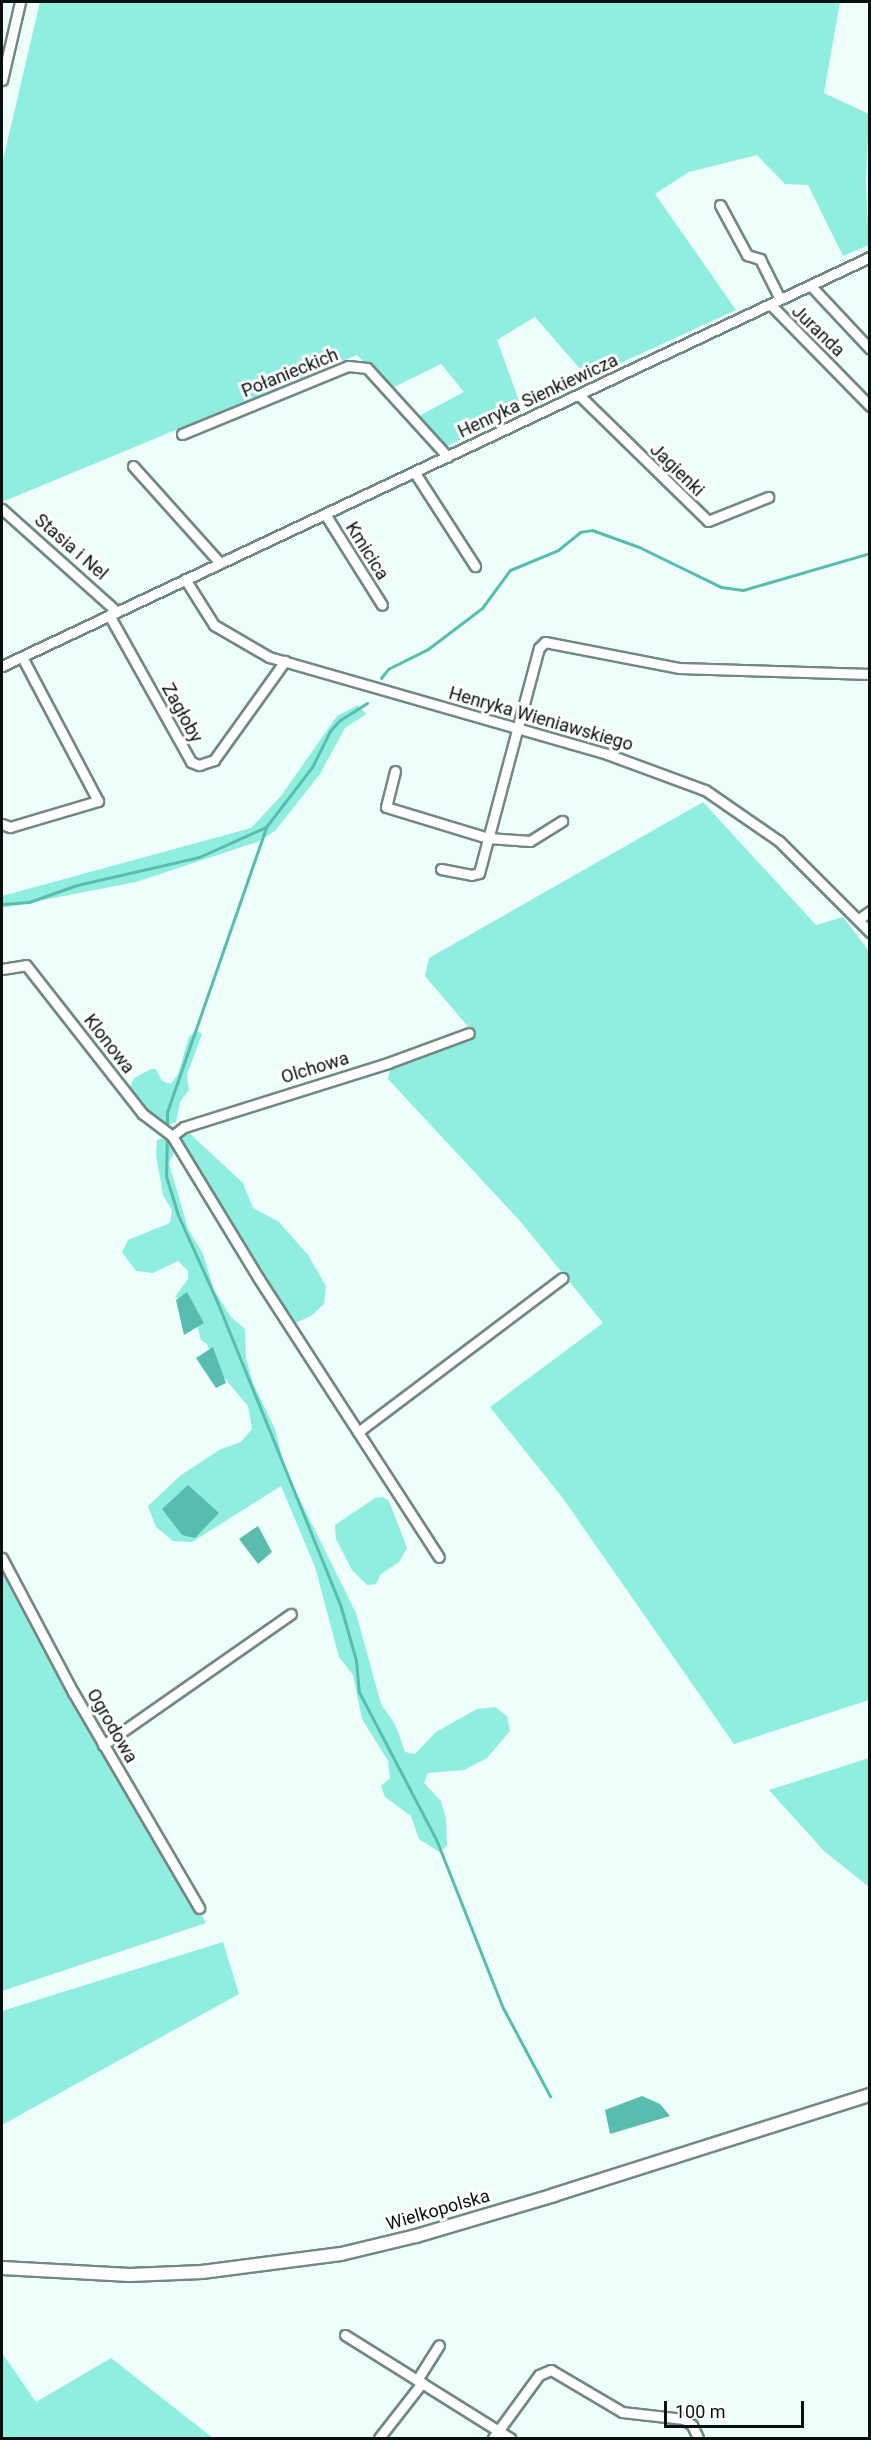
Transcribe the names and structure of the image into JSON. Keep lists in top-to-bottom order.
{
  "streets": {
    "main road": ["Wielkopolska"],
    "street": [
      "Juranda",
      "Połanieckich",
      "Henryka Sienkiewicza",
      "Jagienki",
      "Stasia i Nel",
      "Kmicica",
      "Zagłoby",
      "Henryka Wieniawskiego",
      "Klonowa",
      "Olchowa",
      "Ogrodowa"
    ]
  },
  "crossings": [
    ["Juranda", "Henryka Sienkiewicza"],
    ["Połanieckich", "Henryka Sienkiewicza"],
    ["Henryka Sienkiewicza", "Jagienki"],
    ["Henryka Sienkiewicza", "Stasia i Nel"],
    ["Henryka Sienkiewicza", "Kmicica"],
    ["Henryka Sienkiewicza", "Zagłoby"],
    ["Henryka Sienkiewicza", "Henryka Wieniawskiego"],
    ["Stasia i Nel", "Zagłoby"],
    ["Zagłoby", "Henryka Wieniawskiego"],
    ["Klonowa", "Olchowa"]
  ],
  "scale_bar": "100 m"
}
